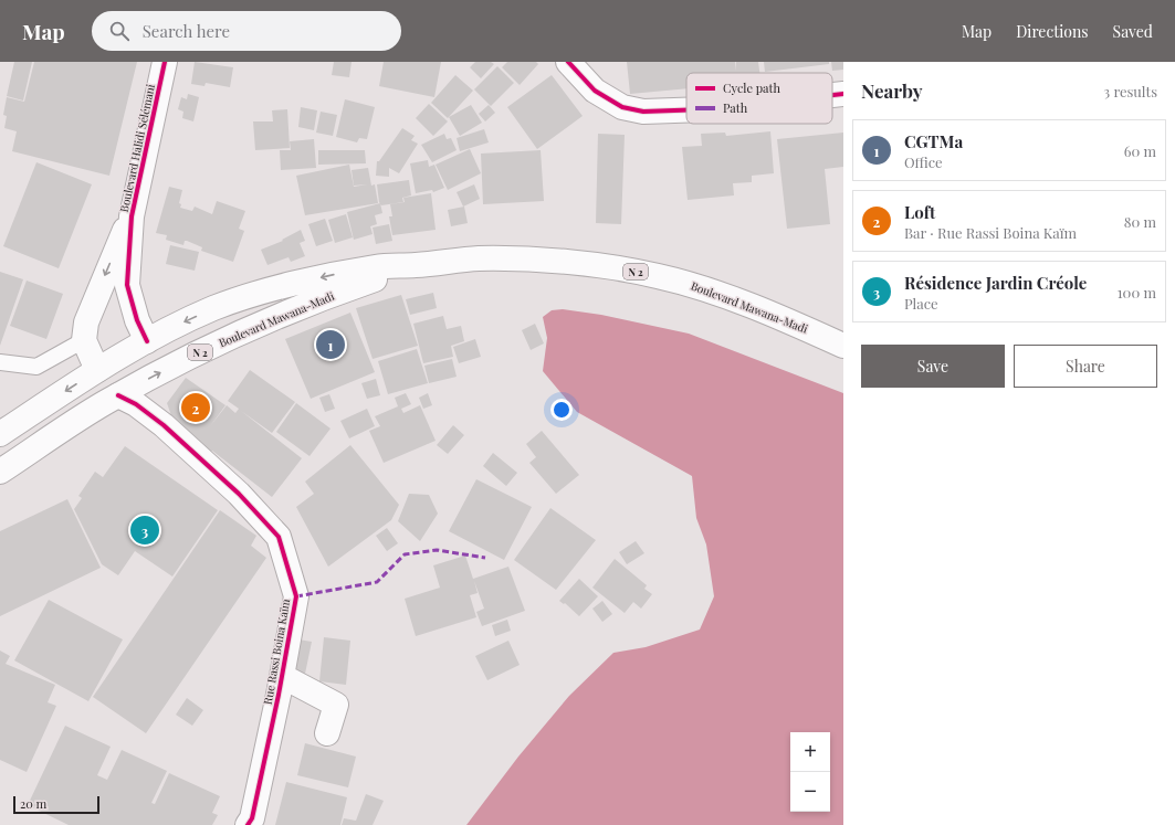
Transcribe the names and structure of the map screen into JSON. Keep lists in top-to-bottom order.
{
  "streets": {
    "main road": [
      "Boulevard Halidi Sélémani",
      "N 2",
      "Boulevard Mawana-Madi",
      "Rue Rassi Boina Kaïm"
    ]
  },
  "crossings": [
    ["Boulevard Halidi Sélémani", "Boulevard Mawana-Madi"],
    ["Boulevard Mawana-Madi", "Rue Rassi Boina Kaïm"]
  ],
  "legend": ["Cycle path", "Path"],
  "scale_bar": "20 m",
  "page": {
    "header": "Map",
    "search": "Search here",
    "nav": ["Map", "Directions", "Saved"],
    "heading": ["Nearby", "3 results"],
    "list": [
      {
        "mark": "1",
        "name": "CGTMa",
        "note": "Office",
        "value": "60 m"
      },
      {
        "mark": "2",
        "name": "Loft",
        "note": "Bar · Rue Rassi Boina Kaïm",
        "value": "80 m"
      },
      {
        "mark": "3",
        "name": "Résidence Jardin Créole",
        "note": "Place",
        "value": "100 m"
      }
    ],
    "pins": ["1", "2", "3"],
    "buttons": ["Save", "Share"],
    "map_buttons": ["+", "−"],
    "scale": "20 m"
  }
}
